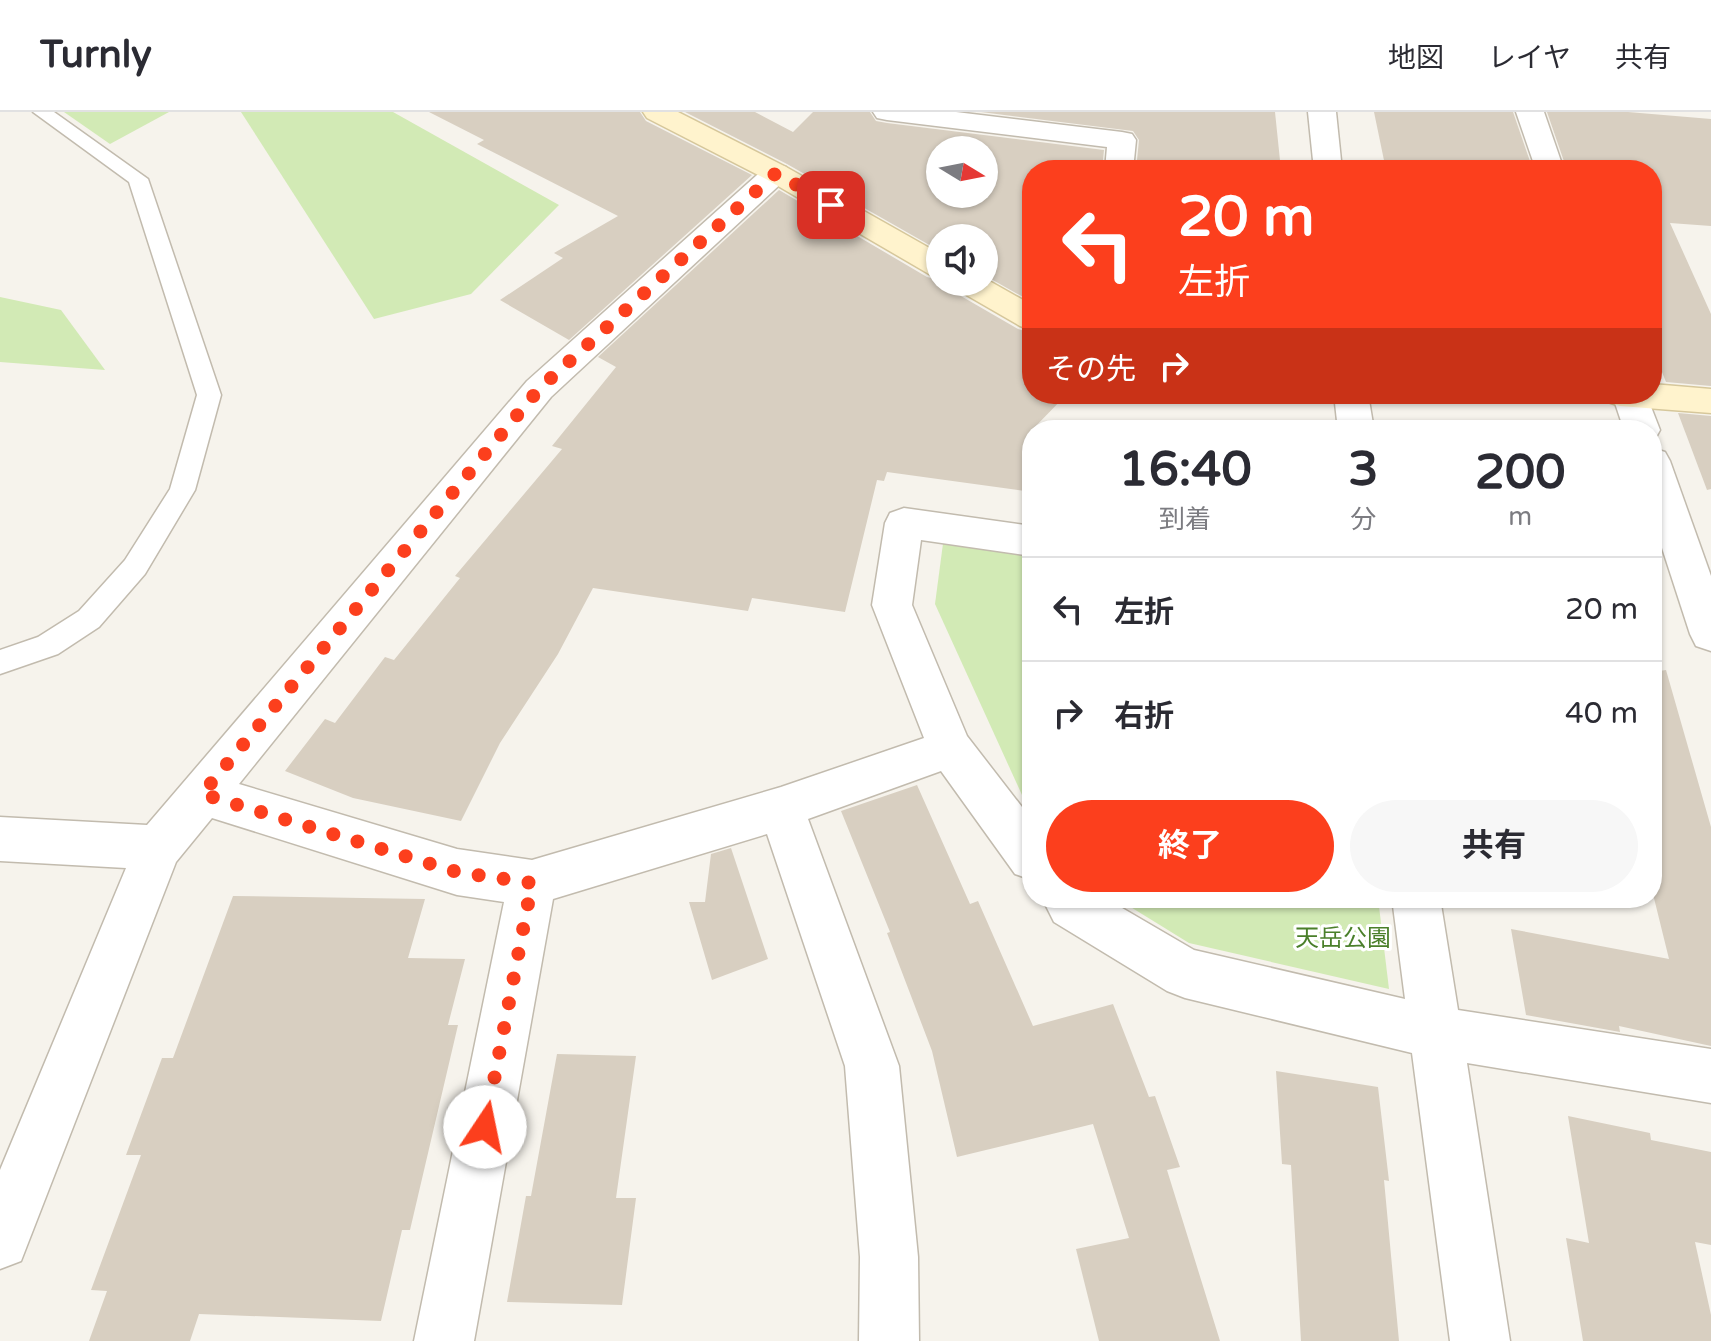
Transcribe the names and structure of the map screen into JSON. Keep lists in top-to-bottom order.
{
  "parks": ["天岳公園"],
  "north": "right",
  "page": {
    "header": "Turnly",
    "nav": ["地図", "レイヤ", "共有"],
    "turn": ["20 m", "左折"],
    "then": "その先",
    "eta": [
      "16:40",
      "到着",
      "3",
      "分",
      "200",
      "m"
    ],
    "list": [
      {
        "name": "左折",
        "value": "20 m"
      },
      {
        "name": "右折",
        "value": "40 m"
      }
    ],
    "buttons": ["終了", "共有"]
  }
}
